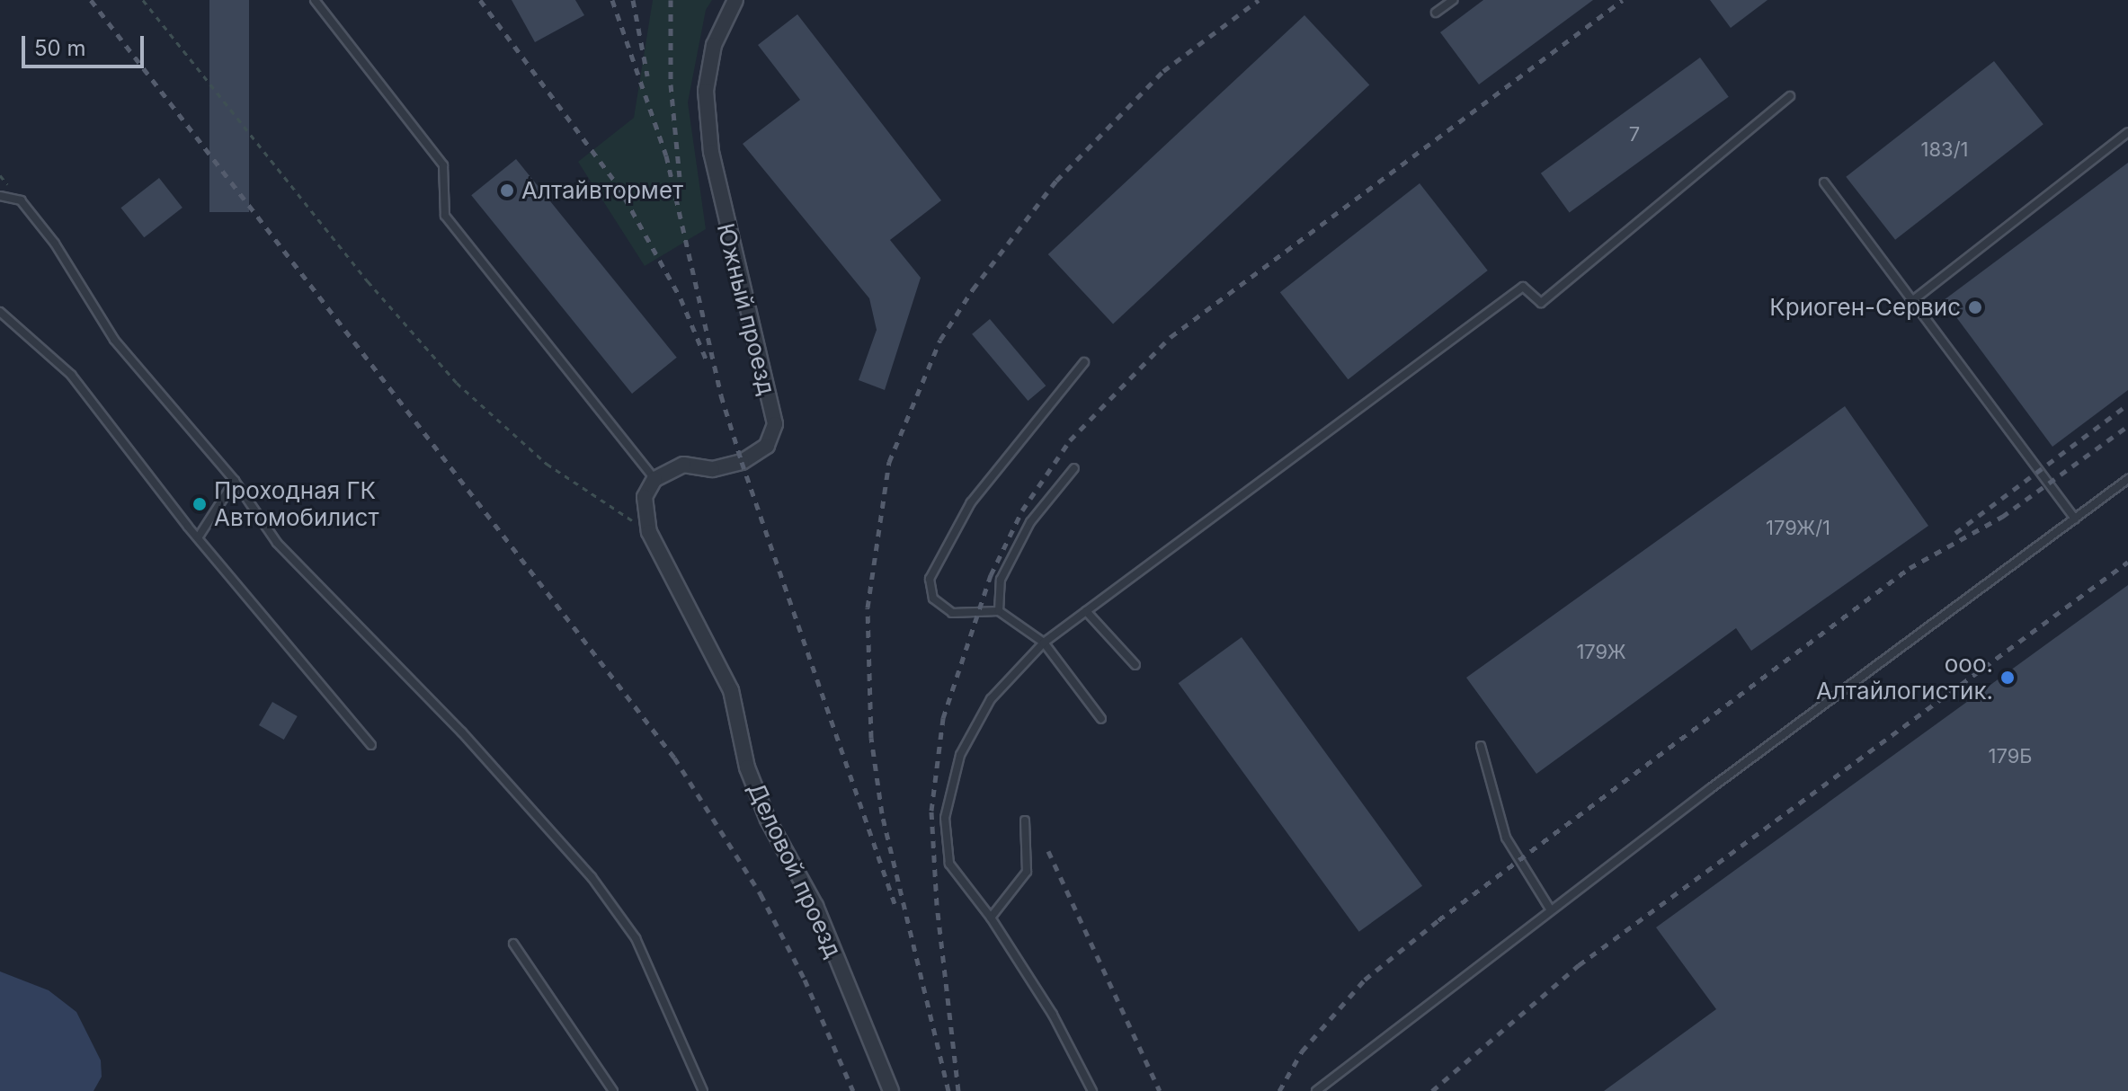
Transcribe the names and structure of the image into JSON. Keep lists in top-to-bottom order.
{
  "streets": {
    "street": ["Южный проезд", "Деловой проезд"]
  },
  "places": [
    "Алтайвтормет",
    "Криоген-Сервис",
    "Проходная ГК Автомобилист",
    "ооо. Алтайлогистик."
  ],
  "house_numbers": [
    "7",
    "183/1",
    "179Ж/1",
    "179Ж",
    "179Б"
  ],
  "scale_bar": "50 m"
}
